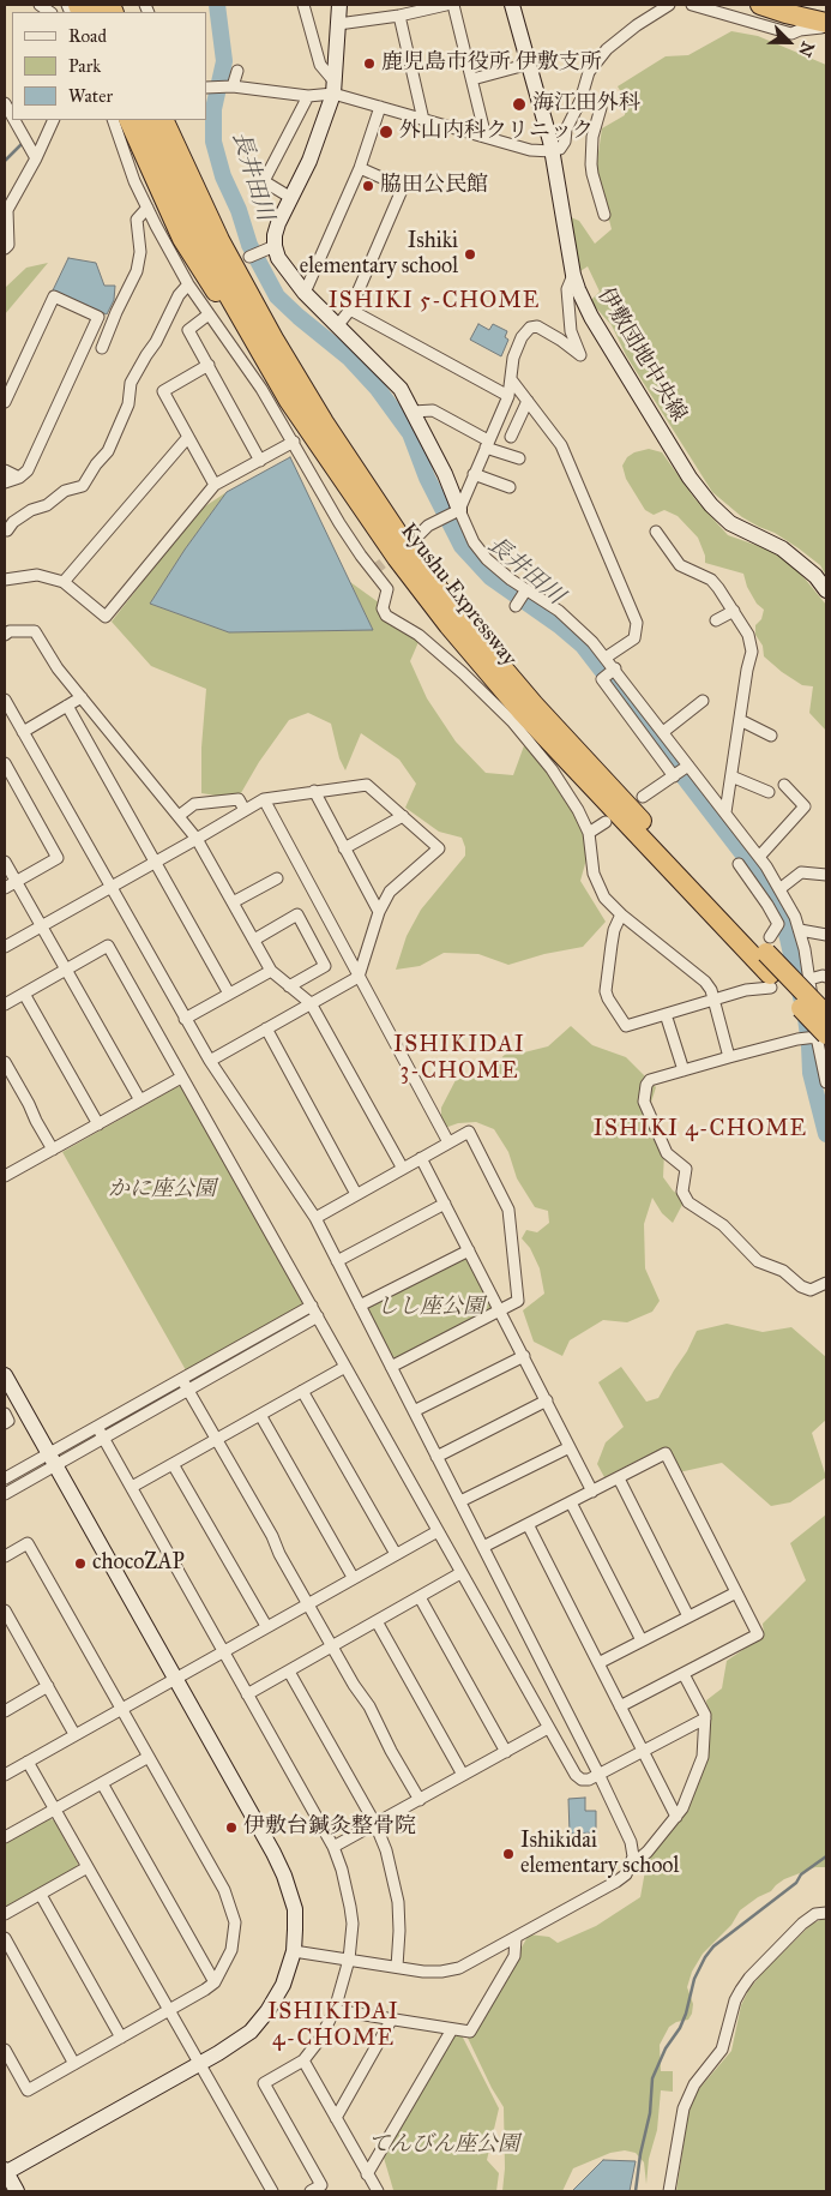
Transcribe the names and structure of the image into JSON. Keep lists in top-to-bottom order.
{
  "streets": {
    "highway": ["Kyushu Expressway"],
    "street": ["伊敷団地中央線"]
  },
  "districts": [
    "ISHIKI 5-CHOME",
    "ISHIKIDAI 3-CHOME",
    "ISHIKI 4-CHOME",
    "ISHIKIDAI 4-CHOME"
  ],
  "water": ["長井田川"],
  "parks": ["かに座公園", "しし座公園", "てんびん座公園"],
  "places": [
    "鹿児島市役所 伊敷支所",
    "海江田外科",
    "外山内科クリニック",
    "脇田公民館",
    "Ishiki elementary school",
    "chocoZAP",
    "伊敷台鍼灸整骨院",
    "Ishikidai elementary school"
  ],
  "legend": ["Road", "Park", "Water"],
  "north": "bottom right"
}
